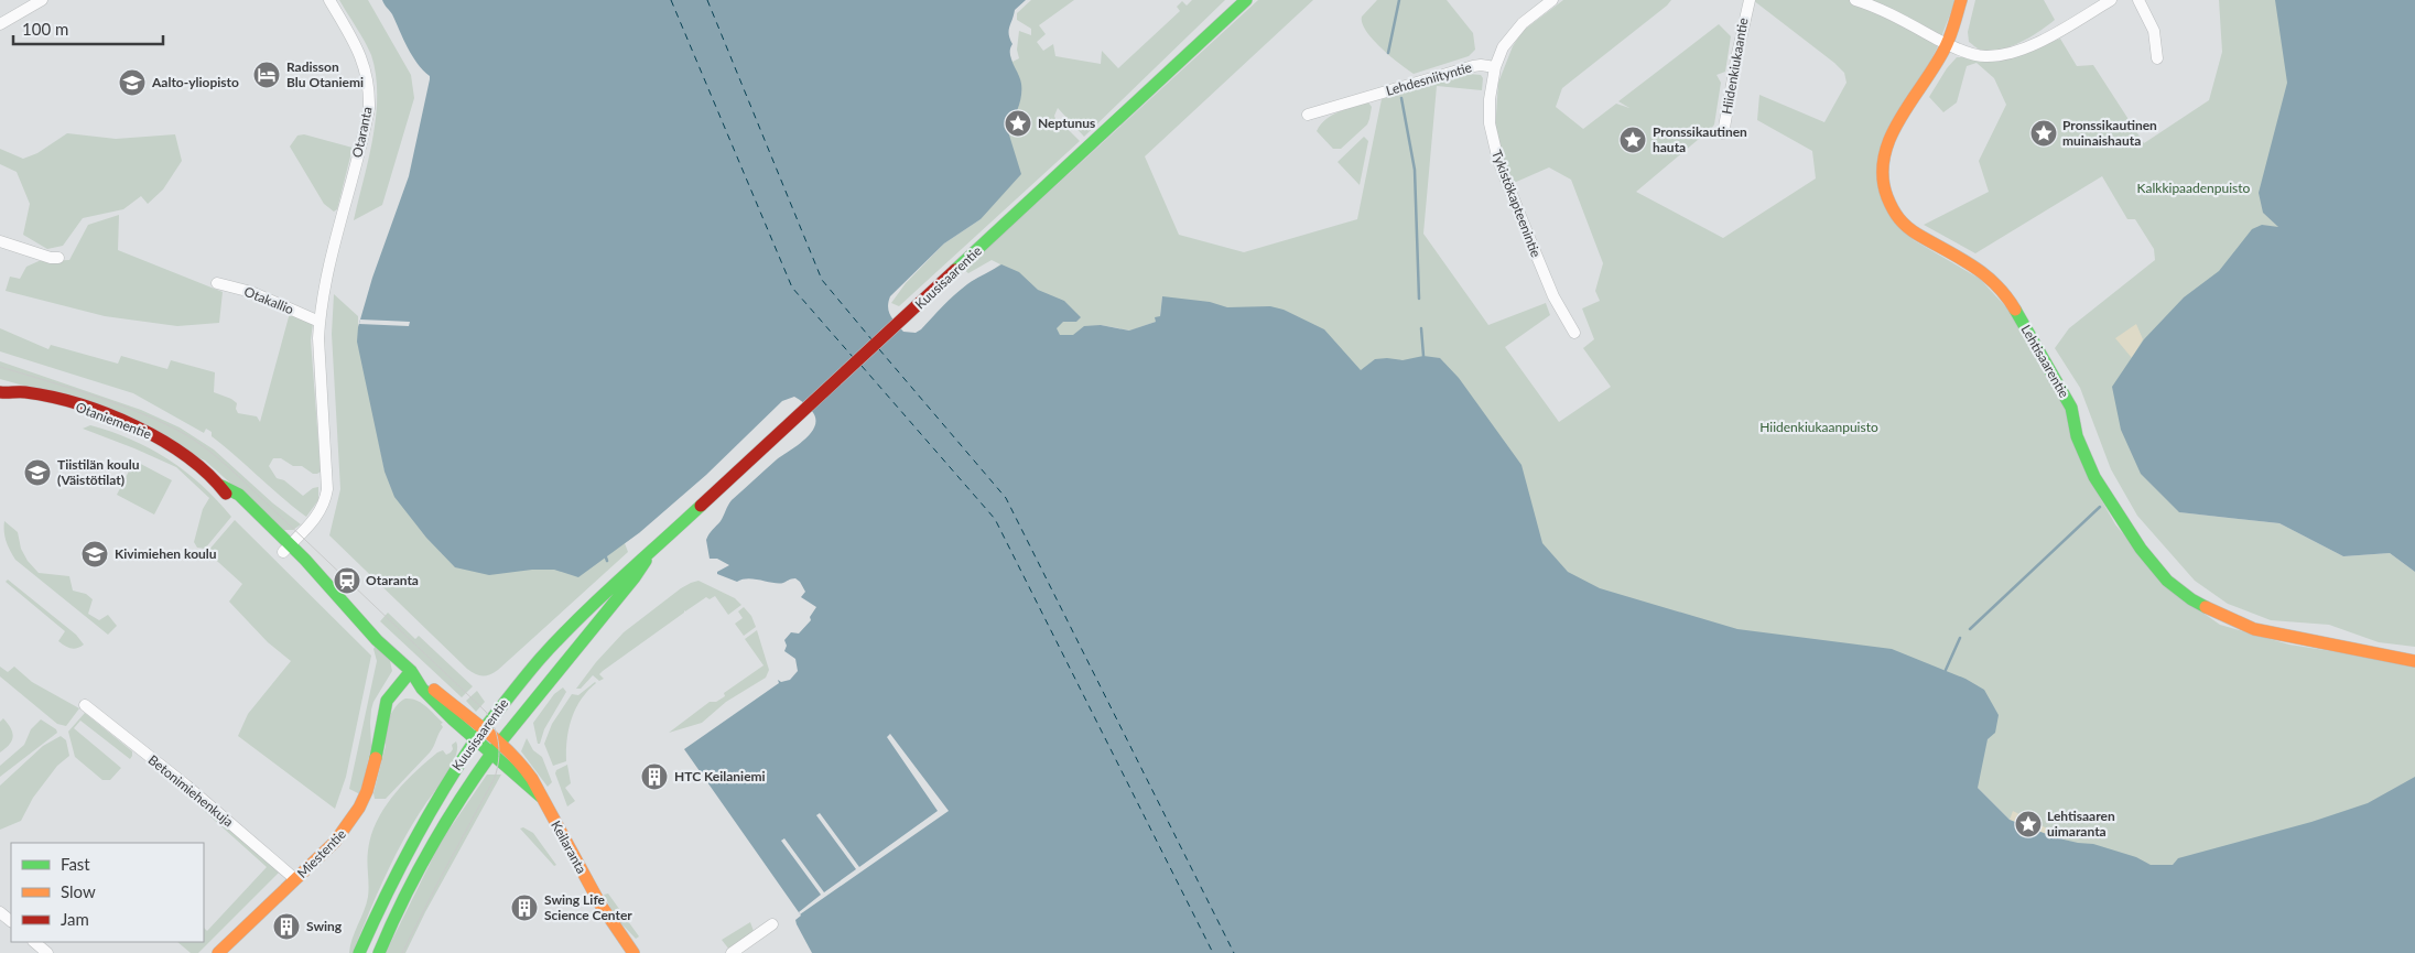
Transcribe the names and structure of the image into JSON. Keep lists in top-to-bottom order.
{
  "streets": {
    "main road": [
      "Kuusisaarentie",
      "Lehtisaarentie",
      "Otaniementie",
      "Keilaranta",
      "Miestentie"
    ],
    "street": [
      "Hiidenkiukaantie",
      "Lehdesniityntie",
      "Otaranta",
      "Tykistökapteenintie",
      "Otakallio",
      "Betonimiehenkuja"
    ]
  },
  "crossings": [
    ["Lehdesniityntie", "Tykistökapteenintie"],
    ["Otaranta", "Otakallio"],
    ["Otaranta", "Otaniementie"],
    ["Kuusisaarentie", "Otaniementie"],
    ["Kuusisaarentie", "Keilaranta"],
    ["Otaniementie", "Keilaranta"],
    ["Otaniementie", "Miestentie"],
    ["Betonimiehenkuja", "Miestentie"]
  ],
  "parks": ["Kalkkipaadenpuisto", "Hiidenkiukaanpuisto"],
  "places": {
    "hotel": ["Radisson Blu Otaniemi"],
    "school or university": ["Aalto-yliopisto", "Tiistilän koulu (Väistötilat)", "Kivimiehen koulu"],
    "place": [
      "Neptunus",
      "Pronssikautinen muinaishauta",
      "Pronssikautinen hauta",
      "Lehtisaaren uimaranta"
    ],
    "station": ["Otaranta"],
    "building": ["HTC Keilaniemi", "Swing Life Science Center", "Swing"]
  },
  "legend": ["Fast", "Slow", "Jam"],
  "scale_bar": "100 m"
}
